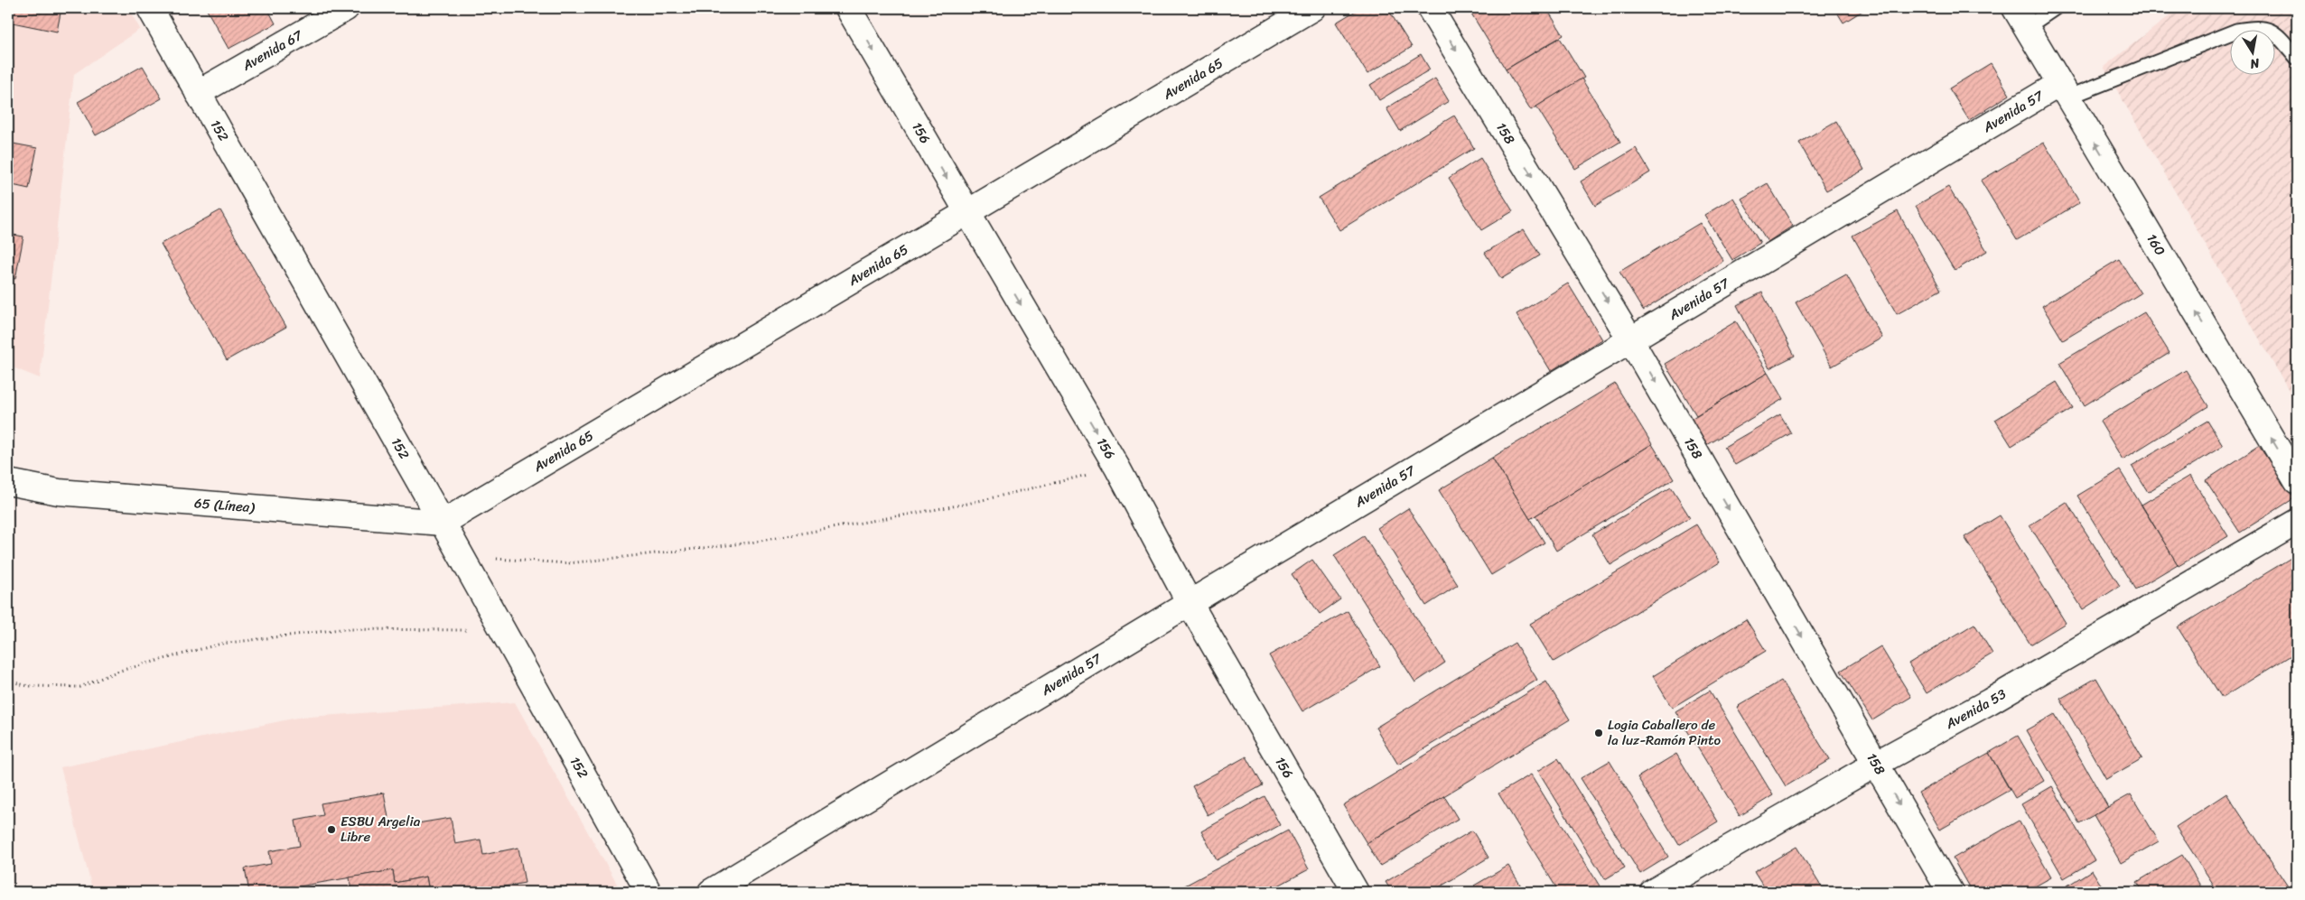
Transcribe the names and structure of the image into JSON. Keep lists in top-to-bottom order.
{
  "streets": {
    "street": [
      "Avenida 67",
      "Avenida 65",
      "Avenida 57",
      "152",
      "156",
      "158",
      "160",
      "65 (Línea)",
      "Avenida 53"
    ]
  },
  "crossings": [
    ["Avenida 67", "152"],
    ["Avenida 65", "152"],
    ["Avenida 65", "156"],
    ["Avenida 65", "65 (Línea)"],
    ["Avenida 57", "156"],
    ["Avenida 57", "158"],
    ["Avenida 57", "160"],
    ["152", "65 (Línea)"],
    ["158", "Avenida 53"]
  ],
  "one_way": ["156", "158", "160"],
  "places": ["Logia Caballero de la luz-Ramón Pinto", "ESBU Argelia Libre"],
  "north": "bottom"
}
